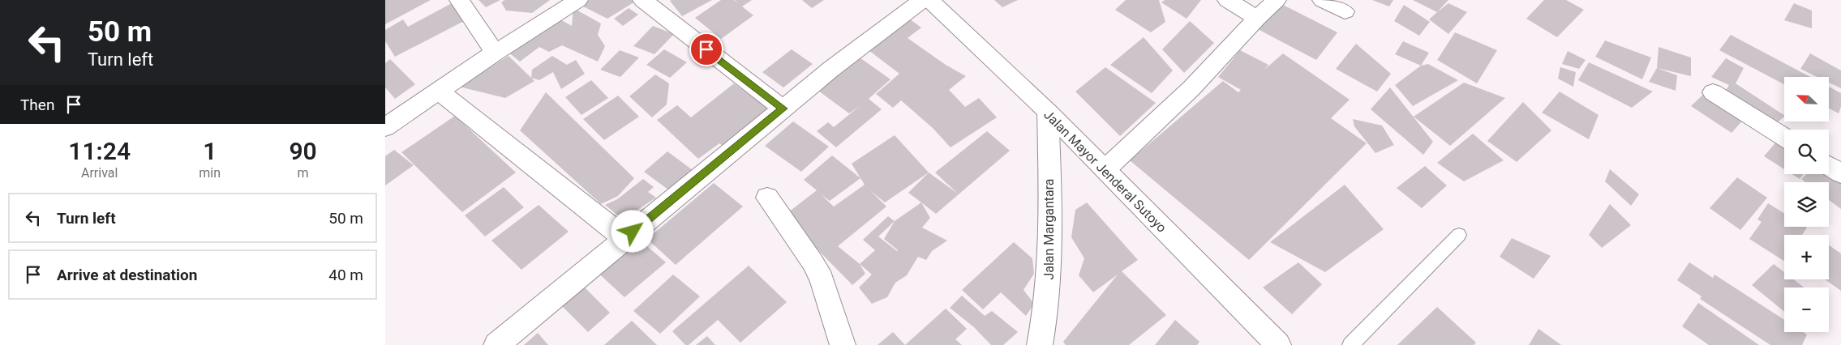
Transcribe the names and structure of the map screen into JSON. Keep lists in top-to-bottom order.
{
  "streets": {
    "street": ["Jalan Mayor Jenderal Sutoyo", "Jalan Margantara"]
  },
  "crossings": [
    ["Jalan Mayor Jenderal Sutoyo", "Jalan Margantara"]
  ],
  "north": "top left",
  "page": {
    "turn": ["50 m", "Turn left"],
    "map_buttons": ["+", "−"],
    "then": "Then",
    "eta": [
      "11:24",
      "Arrival",
      "1",
      "min",
      "90",
      "m"
    ],
    "list": [
      {
        "name": "Turn left",
        "value": "50 m"
      },
      {
        "name": "Arrive at destination",
        "value": "40 m"
      }
    ]
  }
}
